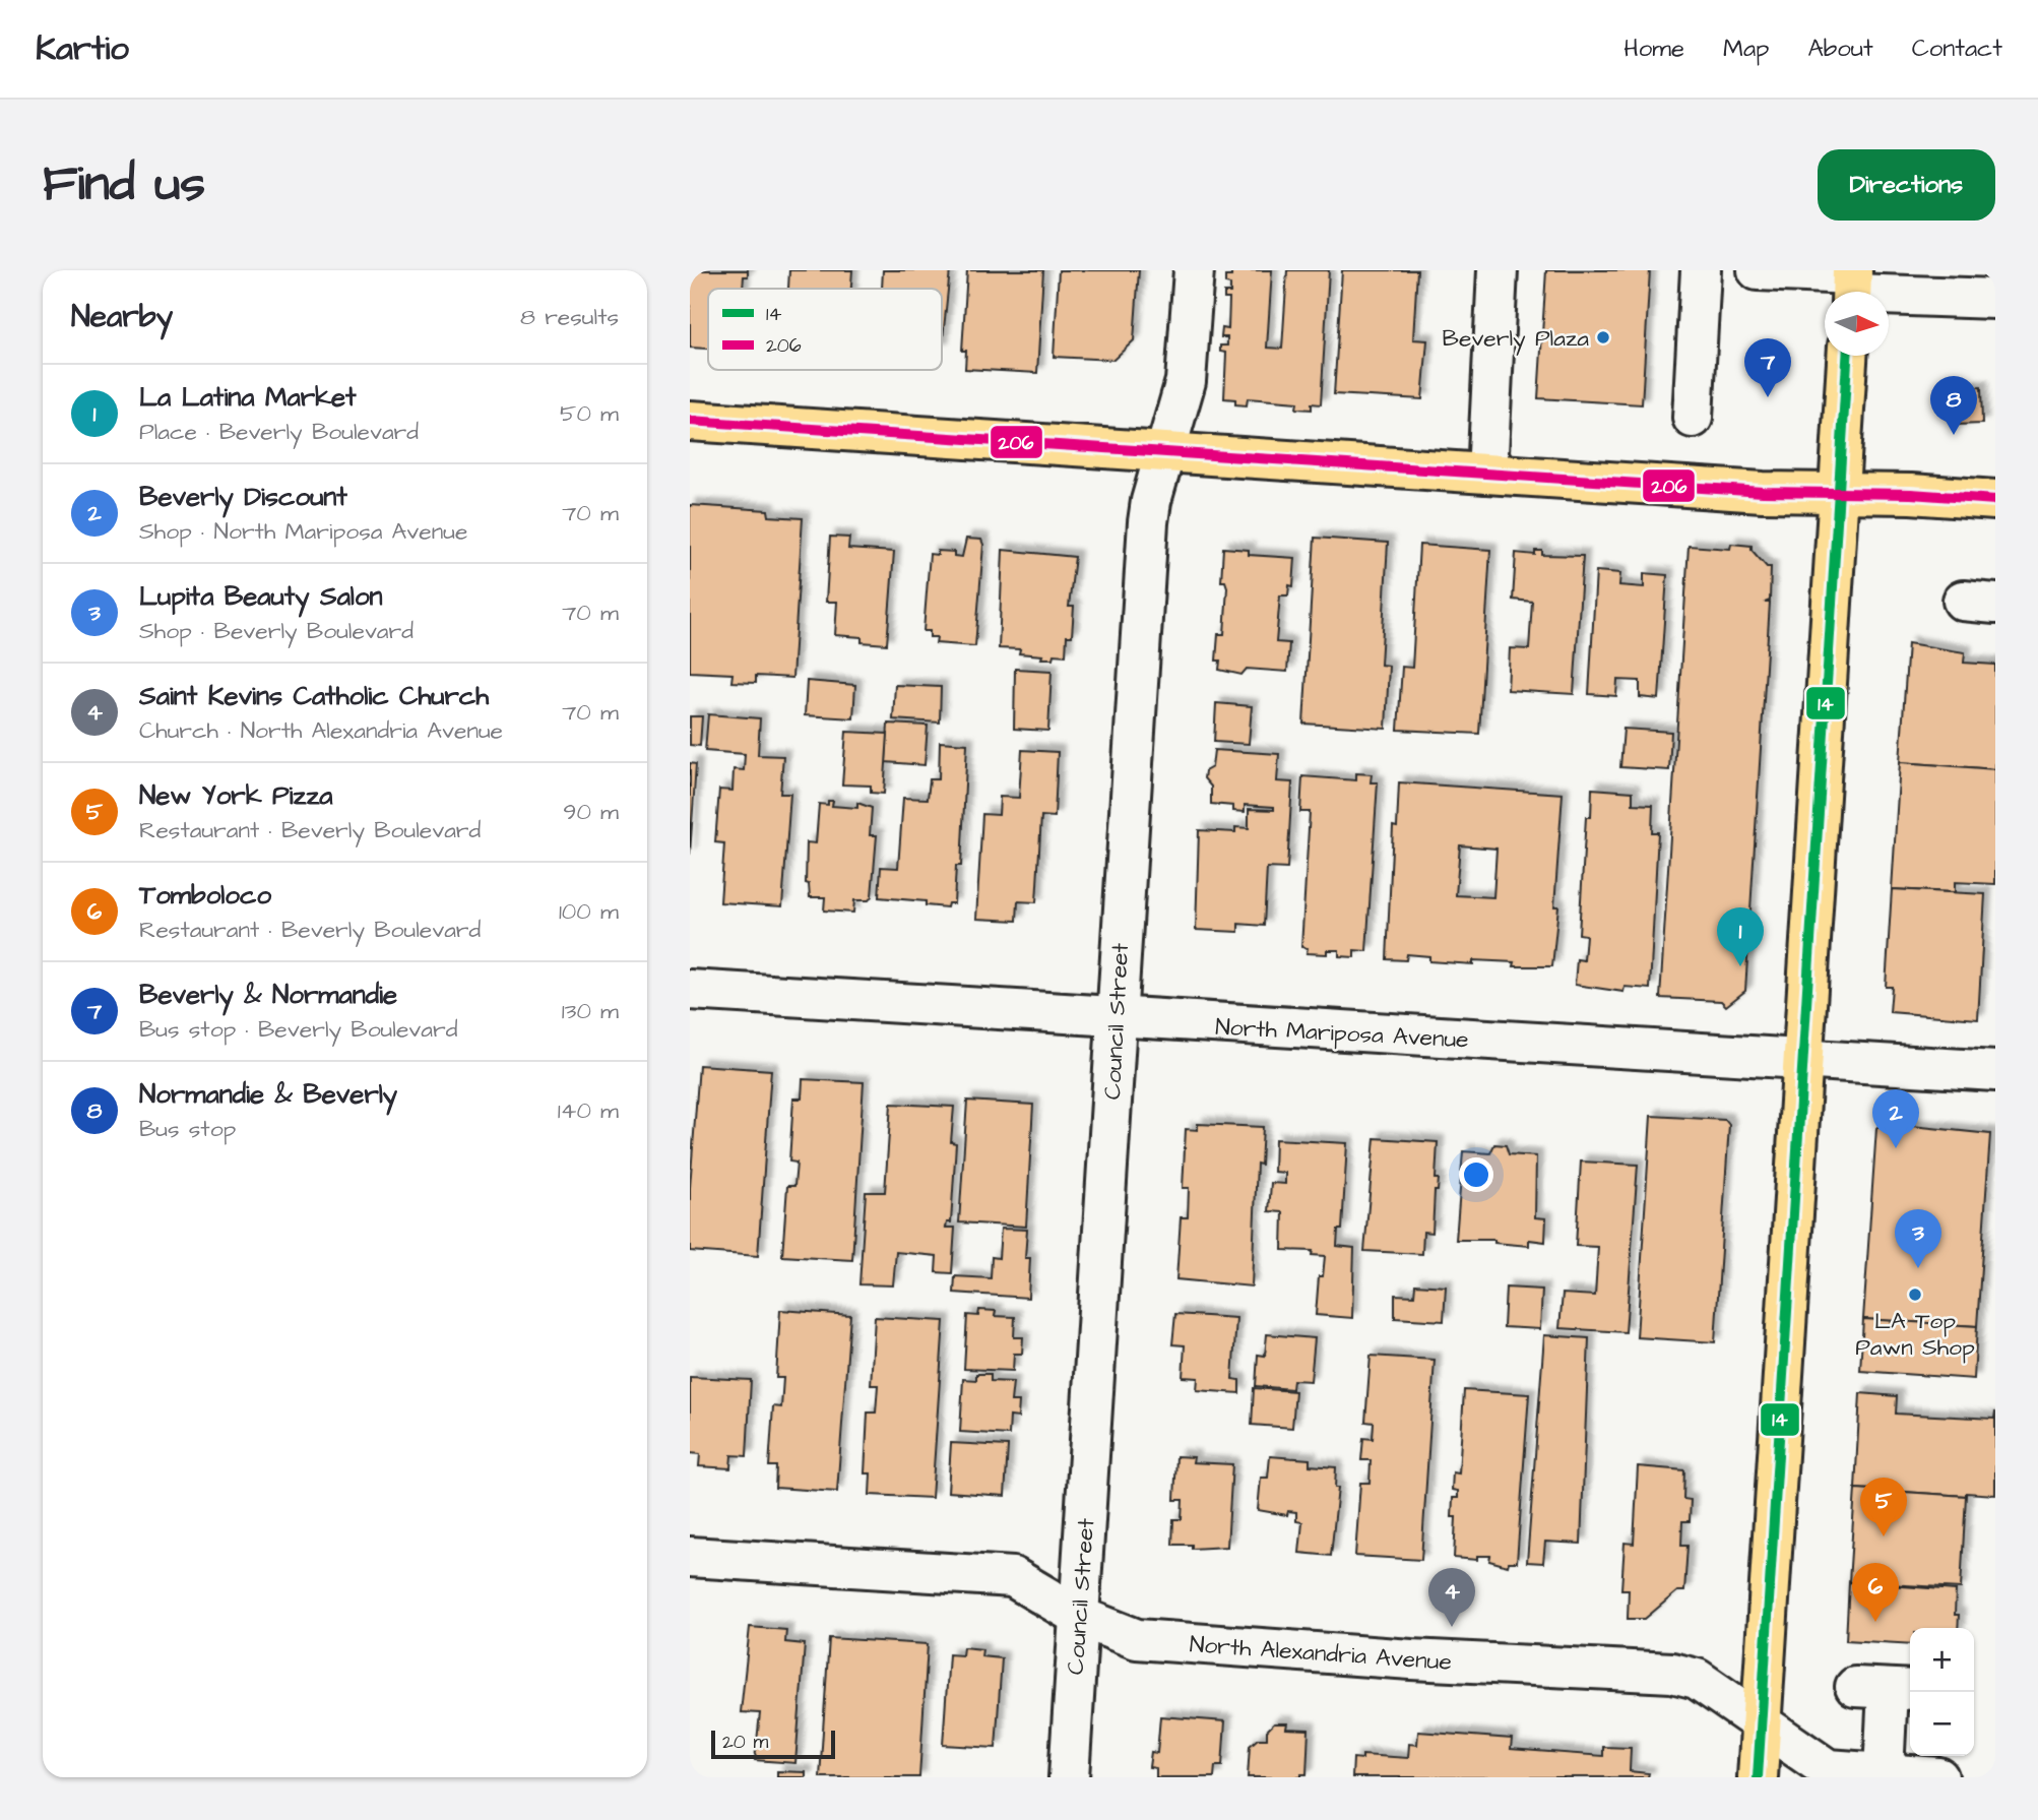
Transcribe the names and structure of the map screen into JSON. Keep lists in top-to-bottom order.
{
  "streets": {
    "street": ["Council Street", "North Mariposa Avenue", "North Alexandria Avenue"]
  },
  "crossings": [
    ["Council Street", "North Mariposa Avenue"],
    ["Council Street", "North Alexandria Avenue"]
  ],
  "places": ["Beverly Plaza", "LA Top Pawn Shop"],
  "lines": ["transit line 14", "transit line 206"],
  "legend": ["14", "206"],
  "scale_bar": "20 m",
  "north": "right",
  "page": {
    "header": "Kartio",
    "nav": [
      "Home",
      "Map",
      "About",
      "Contact"
    ],
    "buttons": "Directions",
    "title": "Find us",
    "heading": ["Nearby", "8 results"],
    "pins": [
      "7",
      "8",
      "1",
      "2",
      "3",
      "5",
      "6",
      "4"
    ],
    "list": [
      {
        "mark": "1",
        "name": "La Latina Market",
        "note": "Place · Beverly Boulevard",
        "value": "50 m"
      },
      {
        "mark": "2",
        "name": "Beverly Discount",
        "note": "Shop · North Mariposa Avenue",
        "value": "70 m"
      },
      {
        "mark": "3",
        "name": "Lupita Beauty Salon",
        "note": "Shop · Beverly Boulevard",
        "value": "70 m"
      },
      {
        "mark": "4",
        "name": "Saint Kevins Catholic Church",
        "note": "Church · North Alexandria Avenue",
        "value": "70 m"
      },
      {
        "mark": "5",
        "name": "New York Pizza",
        "note": "Restaurant · Beverly Boulevard",
        "value": "90 m"
      },
      {
        "mark": "6",
        "name": "Tomboloco",
        "note": "Restaurant · Beverly Boulevard",
        "value": "100 m"
      },
      {
        "mark": "7",
        "name": "Beverly & Normandie",
        "note": "Bus stop · Beverly Boulevard",
        "value": "130 m"
      },
      {
        "mark": "8",
        "name": "Normandie & Beverly",
        "note": "Bus stop",
        "value": "140 m"
      }
    ],
    "map_buttons": ["+", "−"],
    "scale": "20 m"
  }
}
